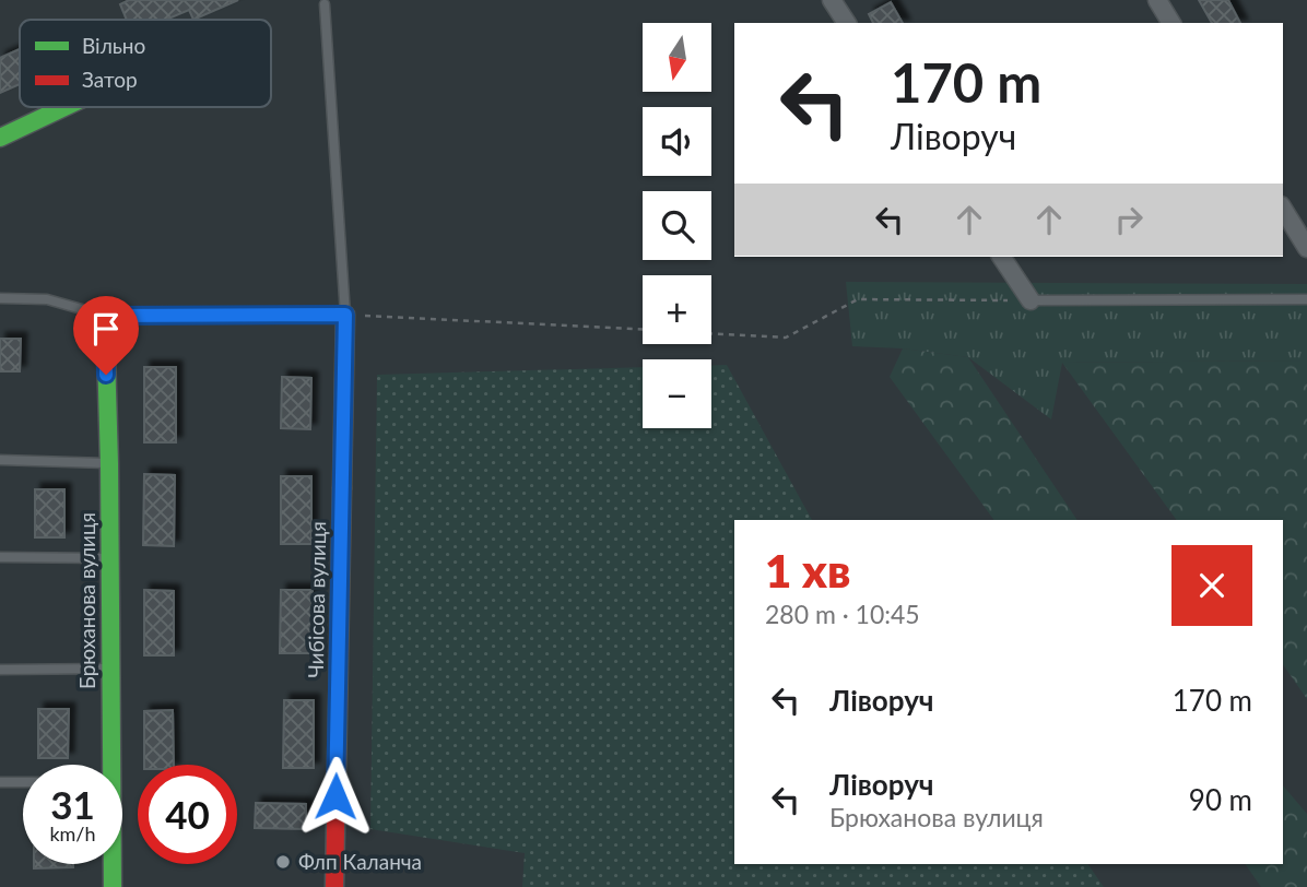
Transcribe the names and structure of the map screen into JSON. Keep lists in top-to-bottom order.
{
  "streets": {
    "street": ["Чибісова вулиця", "Брюханова вулиця"]
  },
  "places": ["Флп Каланча"],
  "legend": ["Вільно", "Затор"],
  "north": "bottom",
  "page": {
    "map_buttons": ["+", "−"],
    "turn": ["170 m", "Ліворуч"],
    "heading": ["1 хв", "280 m · 10:45"],
    "list": [
      {
        "name": "Ліворуч",
        "value": "170 m"
      },
      {
        "name": "Ліворуч",
        "note": "Брюханова вулиця",
        "value": "90 m"
      }
    ],
    "speed": "31 km/h",
    "limit": "40"
  }
}
